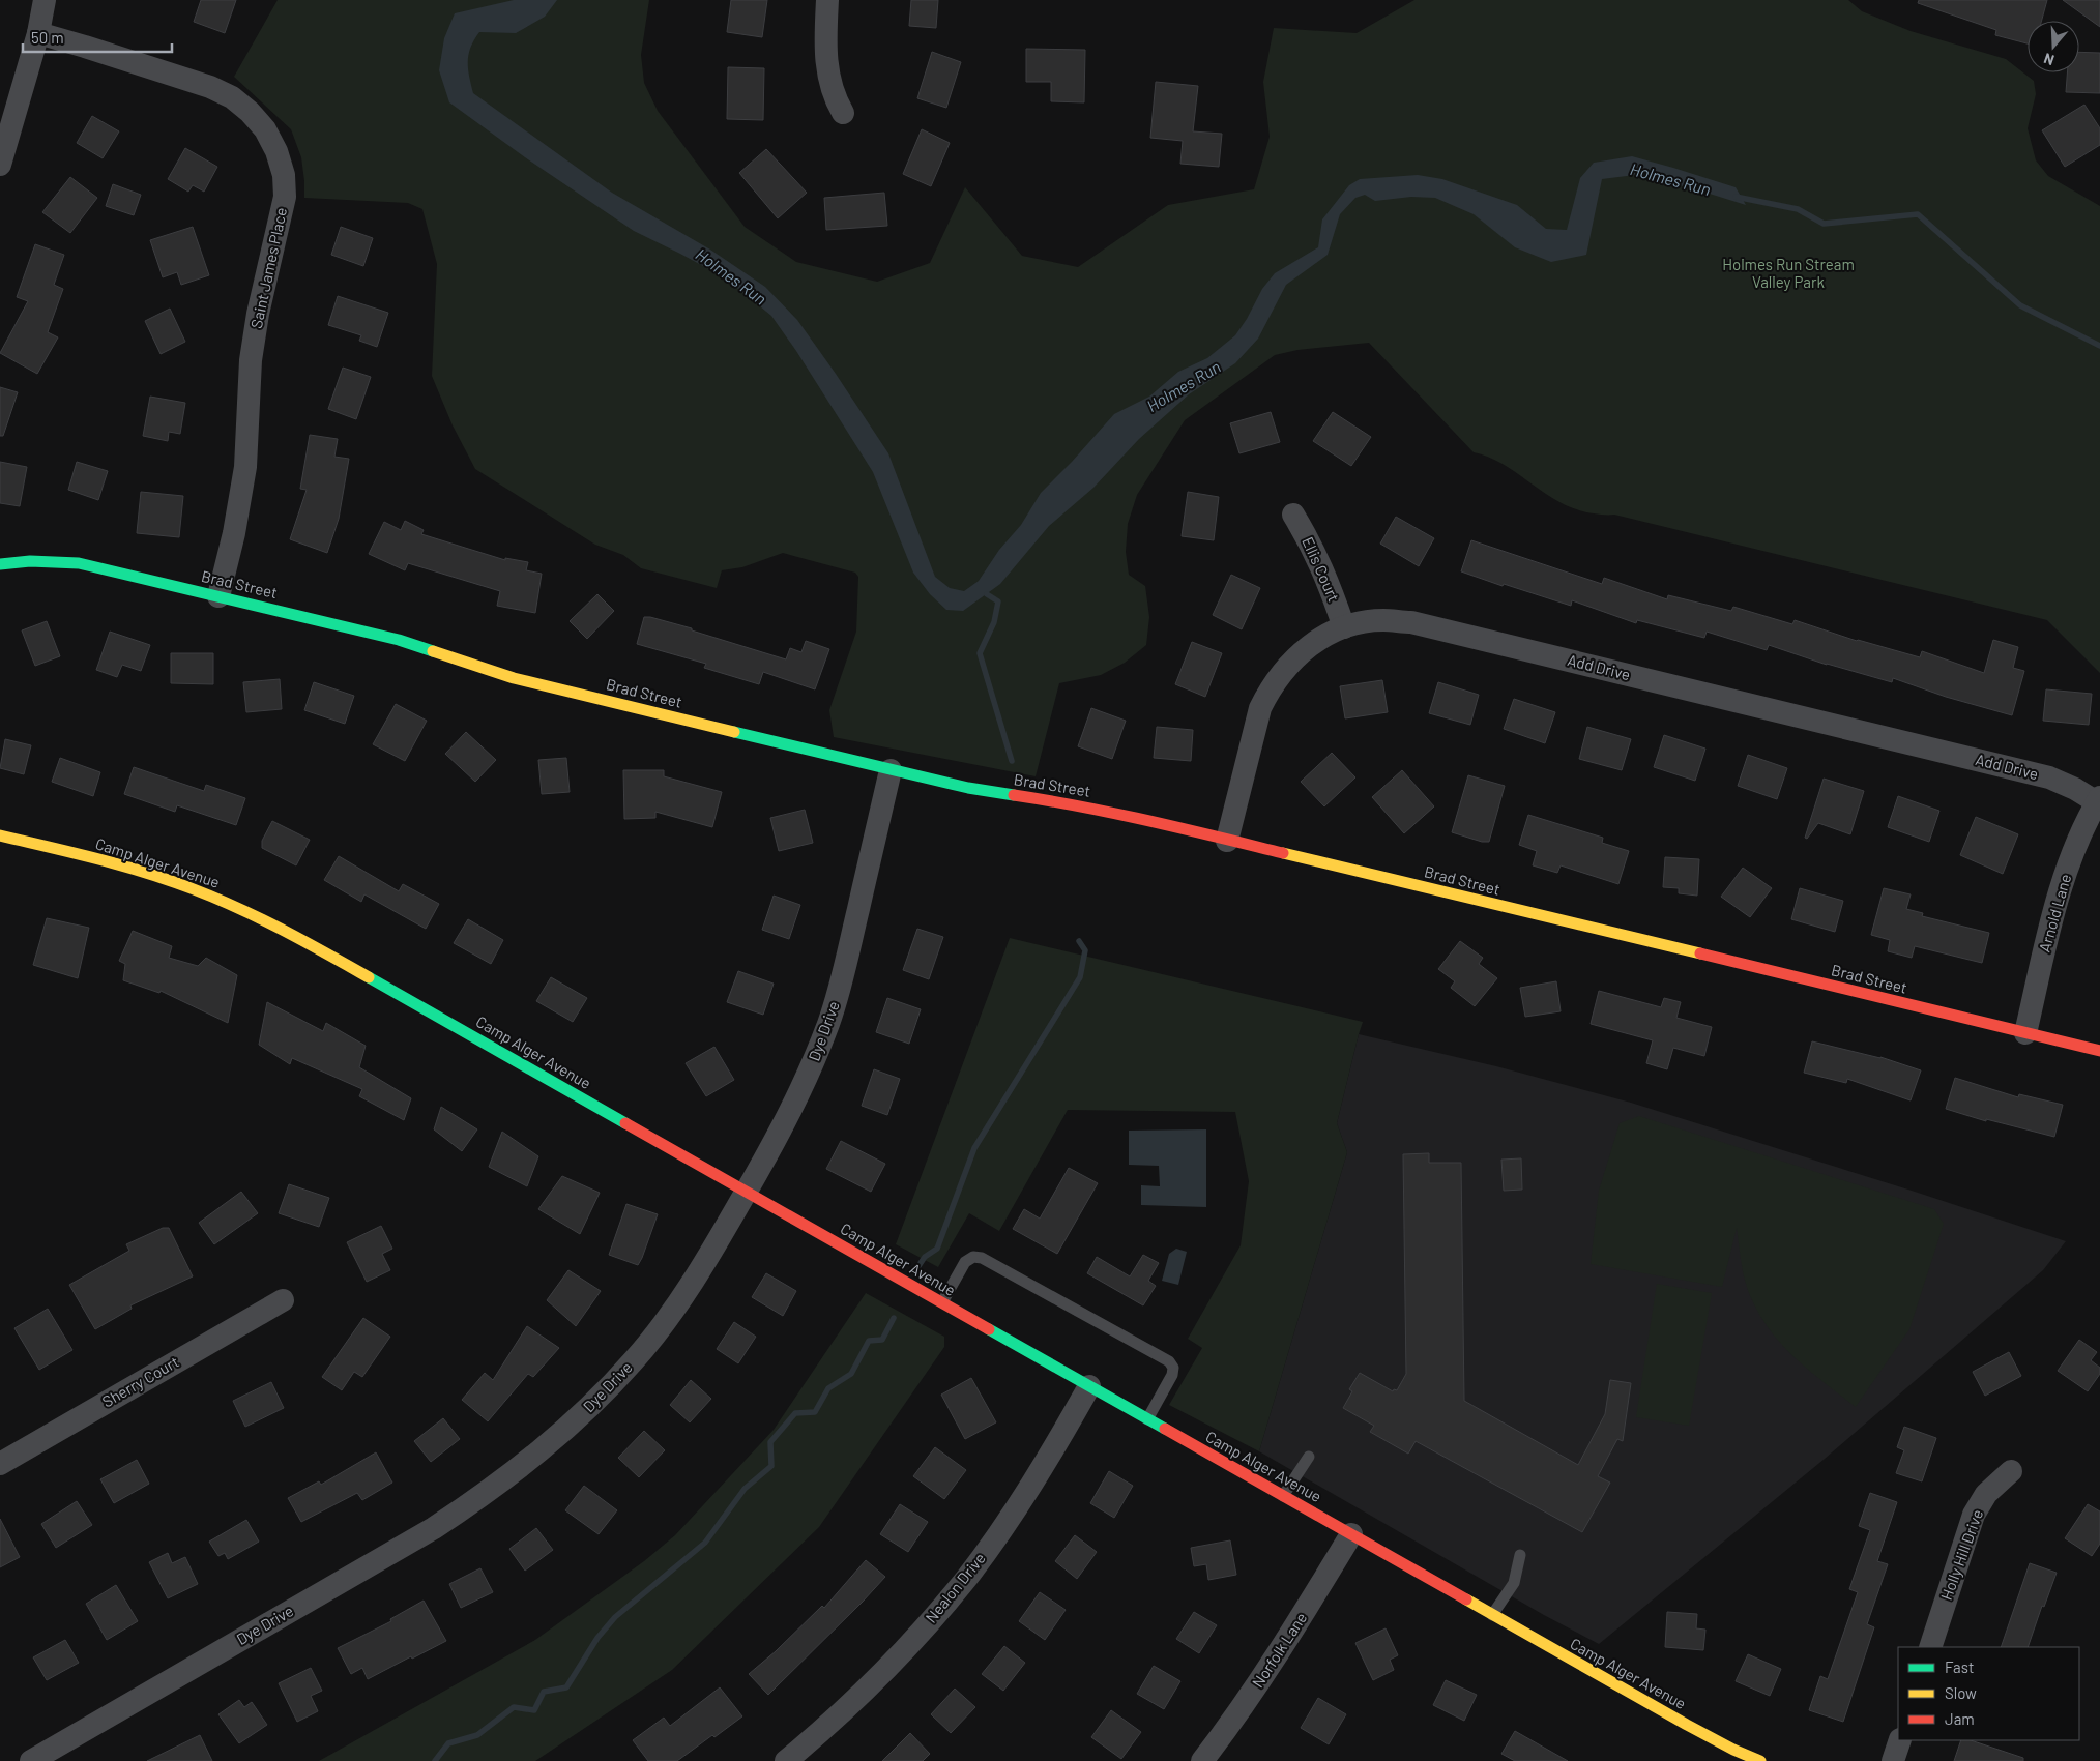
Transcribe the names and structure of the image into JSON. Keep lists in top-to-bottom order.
{
  "streets": {
    "street": [
      "Saint James Place",
      "Ellis Court",
      "Brad Street",
      "Add Drive",
      "Camp Alger Avenue",
      "Arnold Lane",
      "Dye Drive",
      "Sherry Court",
      "Holly Hill Drive",
      "Nealon Drive",
      "Norfolk Lane"
    ]
  },
  "crossings": [
    ["Saint James Place", "Brad Street"],
    ["Ellis Court", "Add Drive"],
    ["Brad Street", "Add Drive"],
    ["Brad Street", "Arnold Lane"],
    ["Brad Street", "Dye Drive"],
    ["Add Drive", "Arnold Lane"],
    ["Camp Alger Avenue", "Dye Drive"],
    ["Camp Alger Avenue", "Nealon Drive"],
    ["Camp Alger Avenue", "Norfolk Lane"]
  ],
  "water": ["Holmes Run"],
  "parks": ["Holmes Run Stream Valley Park"],
  "legend": ["Fast", "Slow", "Jam"],
  "scale_bar": "50 m",
  "north": "bottom"
}
